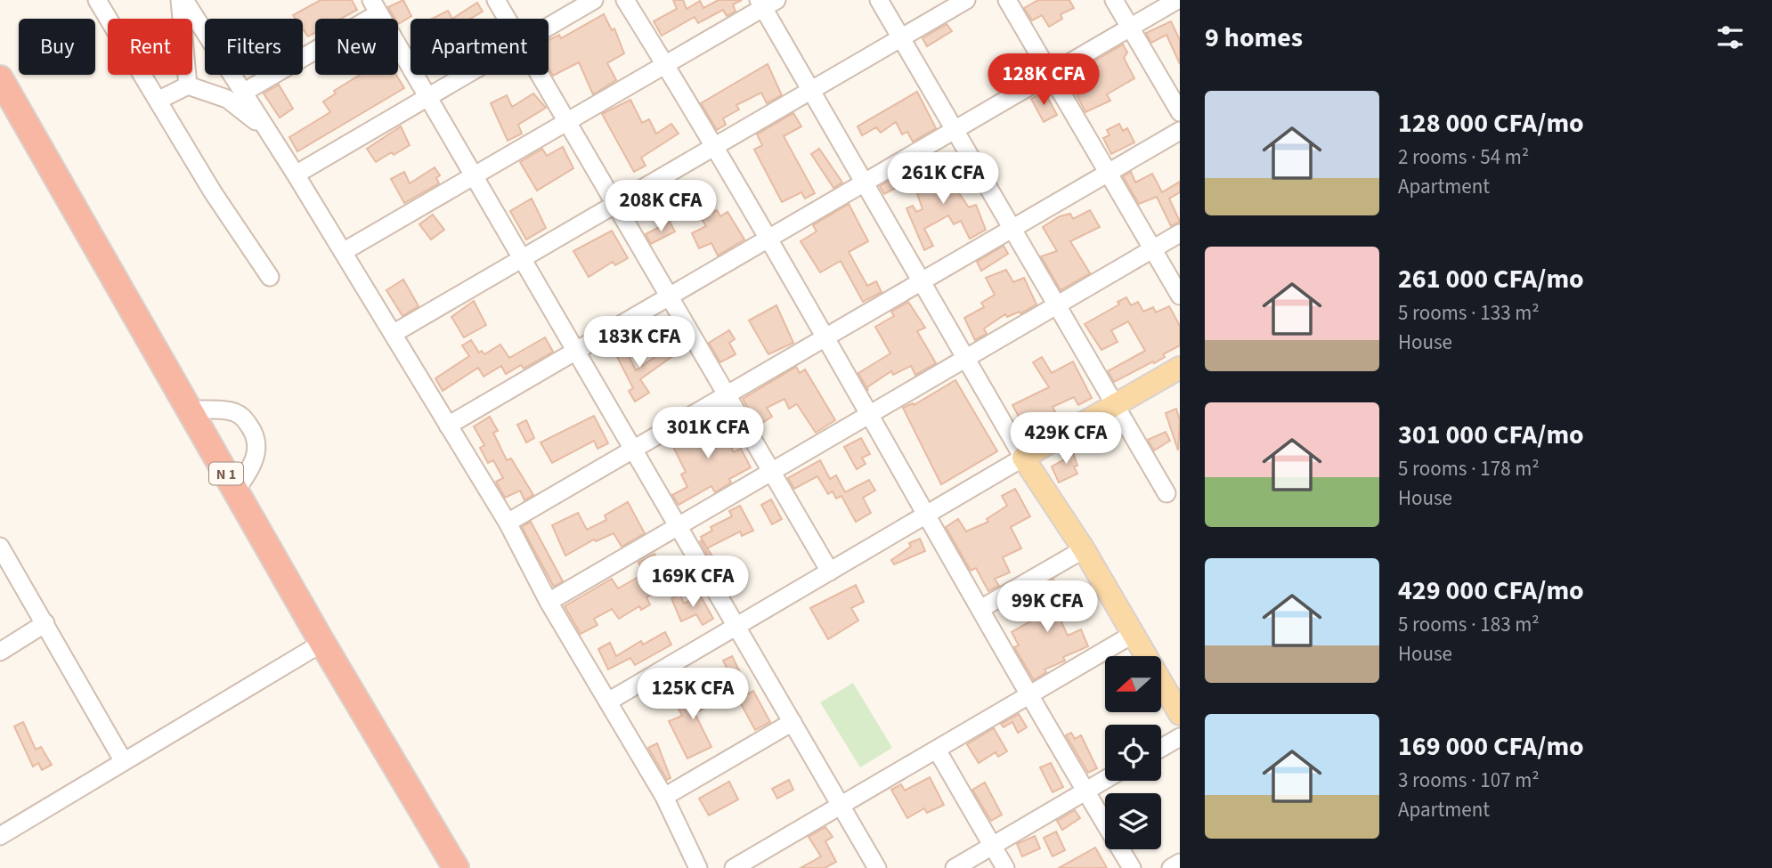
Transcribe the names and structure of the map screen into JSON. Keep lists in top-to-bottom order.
{
  "streets": {
    "highway": ["N 1"]
  },
  "north": "left",
  "page": {
    "heading": "9 homes",
    "chip": [
      "Buy",
      "Rent",
      "Filters",
      "New",
      "Apartment"
    ],
    "price": [
      "128K CFA",
      "261K CFA",
      "208K CFA",
      "183K CFA",
      "301K CFA",
      "429K CFA",
      "169K CFA",
      "99K CFA",
      "125K CFA"
    ],
    "list": [
      {
        "name": "128 000 CFA/mo",
        "note": "2 rooms · 54 m² · Apartment"
      },
      {
        "name": "261 000 CFA/mo",
        "note": "5 rooms · 133 m² · House"
      },
      {
        "name": "301 000 CFA/mo",
        "note": "5 rooms · 178 m² · House"
      },
      {
        "name": "429 000 CFA/mo",
        "note": "5 rooms · 183 m² · House"
      },
      {
        "name": "169 000 CFA/mo",
        "note": "3 rooms · 107 m² · Apartment"
      }
    ]
  }
}
